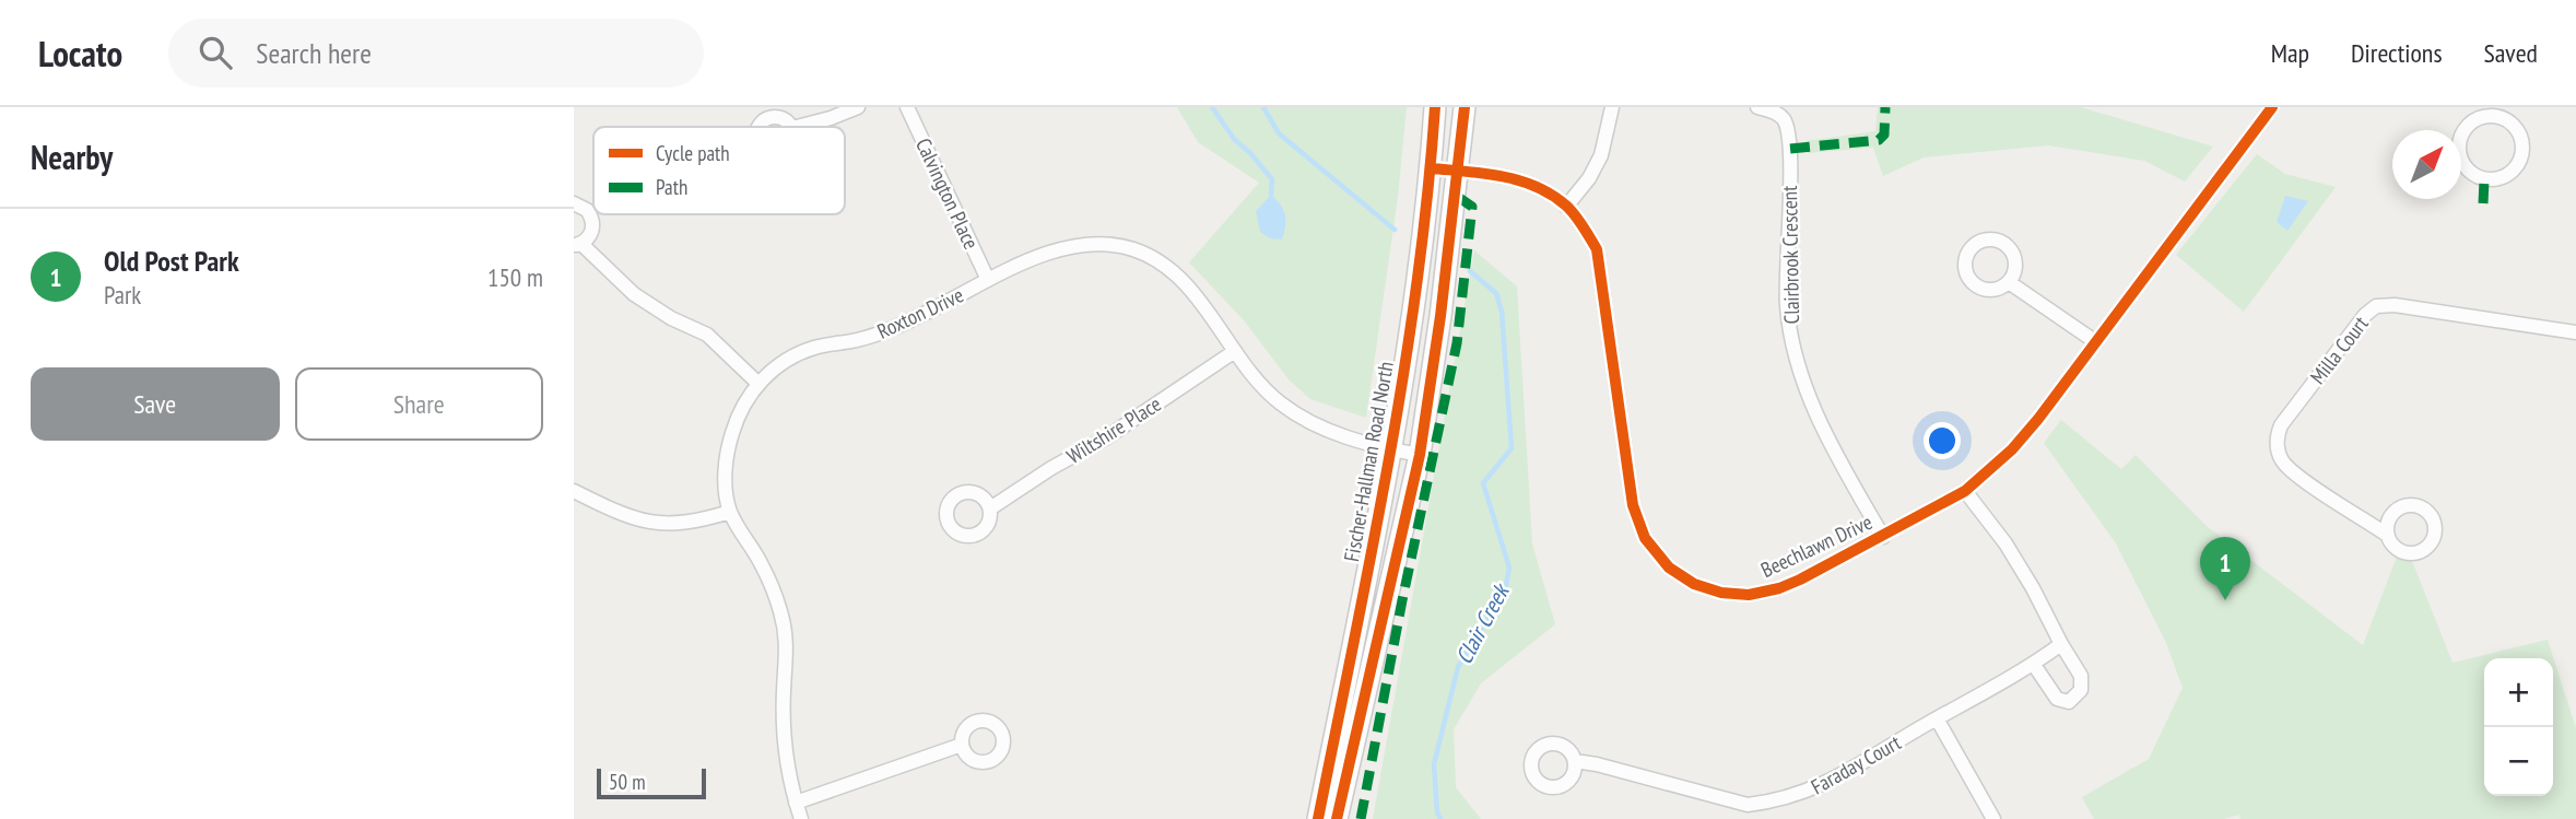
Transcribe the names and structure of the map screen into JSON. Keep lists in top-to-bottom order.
{
  "streets": {
    "main road": ["Fischer-Hallman Road North"],
    "street": [
      "Calvington Place",
      "Clairbrook Crescent",
      "Roxton Drive",
      "Milla Court",
      "Wiltshire Place",
      "Beechlawn Drive",
      "Faraday Court"
    ]
  },
  "crossings": [
    ["Calvington Place", "Roxton Drive"],
    ["Clairbrook Crescent", "Beechlawn Drive"],
    ["Roxton Drive", "Wiltshire Place"],
    ["Roxton Drive", "Fischer-Hallman Road North"],
    ["Fischer-Hallman Road North", "Beechlawn Drive"]
  ],
  "water": ["Clair Creek"],
  "legend": ["Cycle path", "Path"],
  "scale_bar": "50 m",
  "north": "top right",
  "page": {
    "header": "Locato",
    "search": "Search here",
    "nav": ["Map", "Directions", "Saved"],
    "heading": "Nearby",
    "list": [
      {
        "mark": "1",
        "name": "Old Post Park",
        "note": "Park",
        "value": "150 m"
      }
    ],
    "buttons": ["Save", "Share"],
    "pins": "1",
    "map_buttons": ["+", "−"],
    "scale": "50 m"
  }
}
